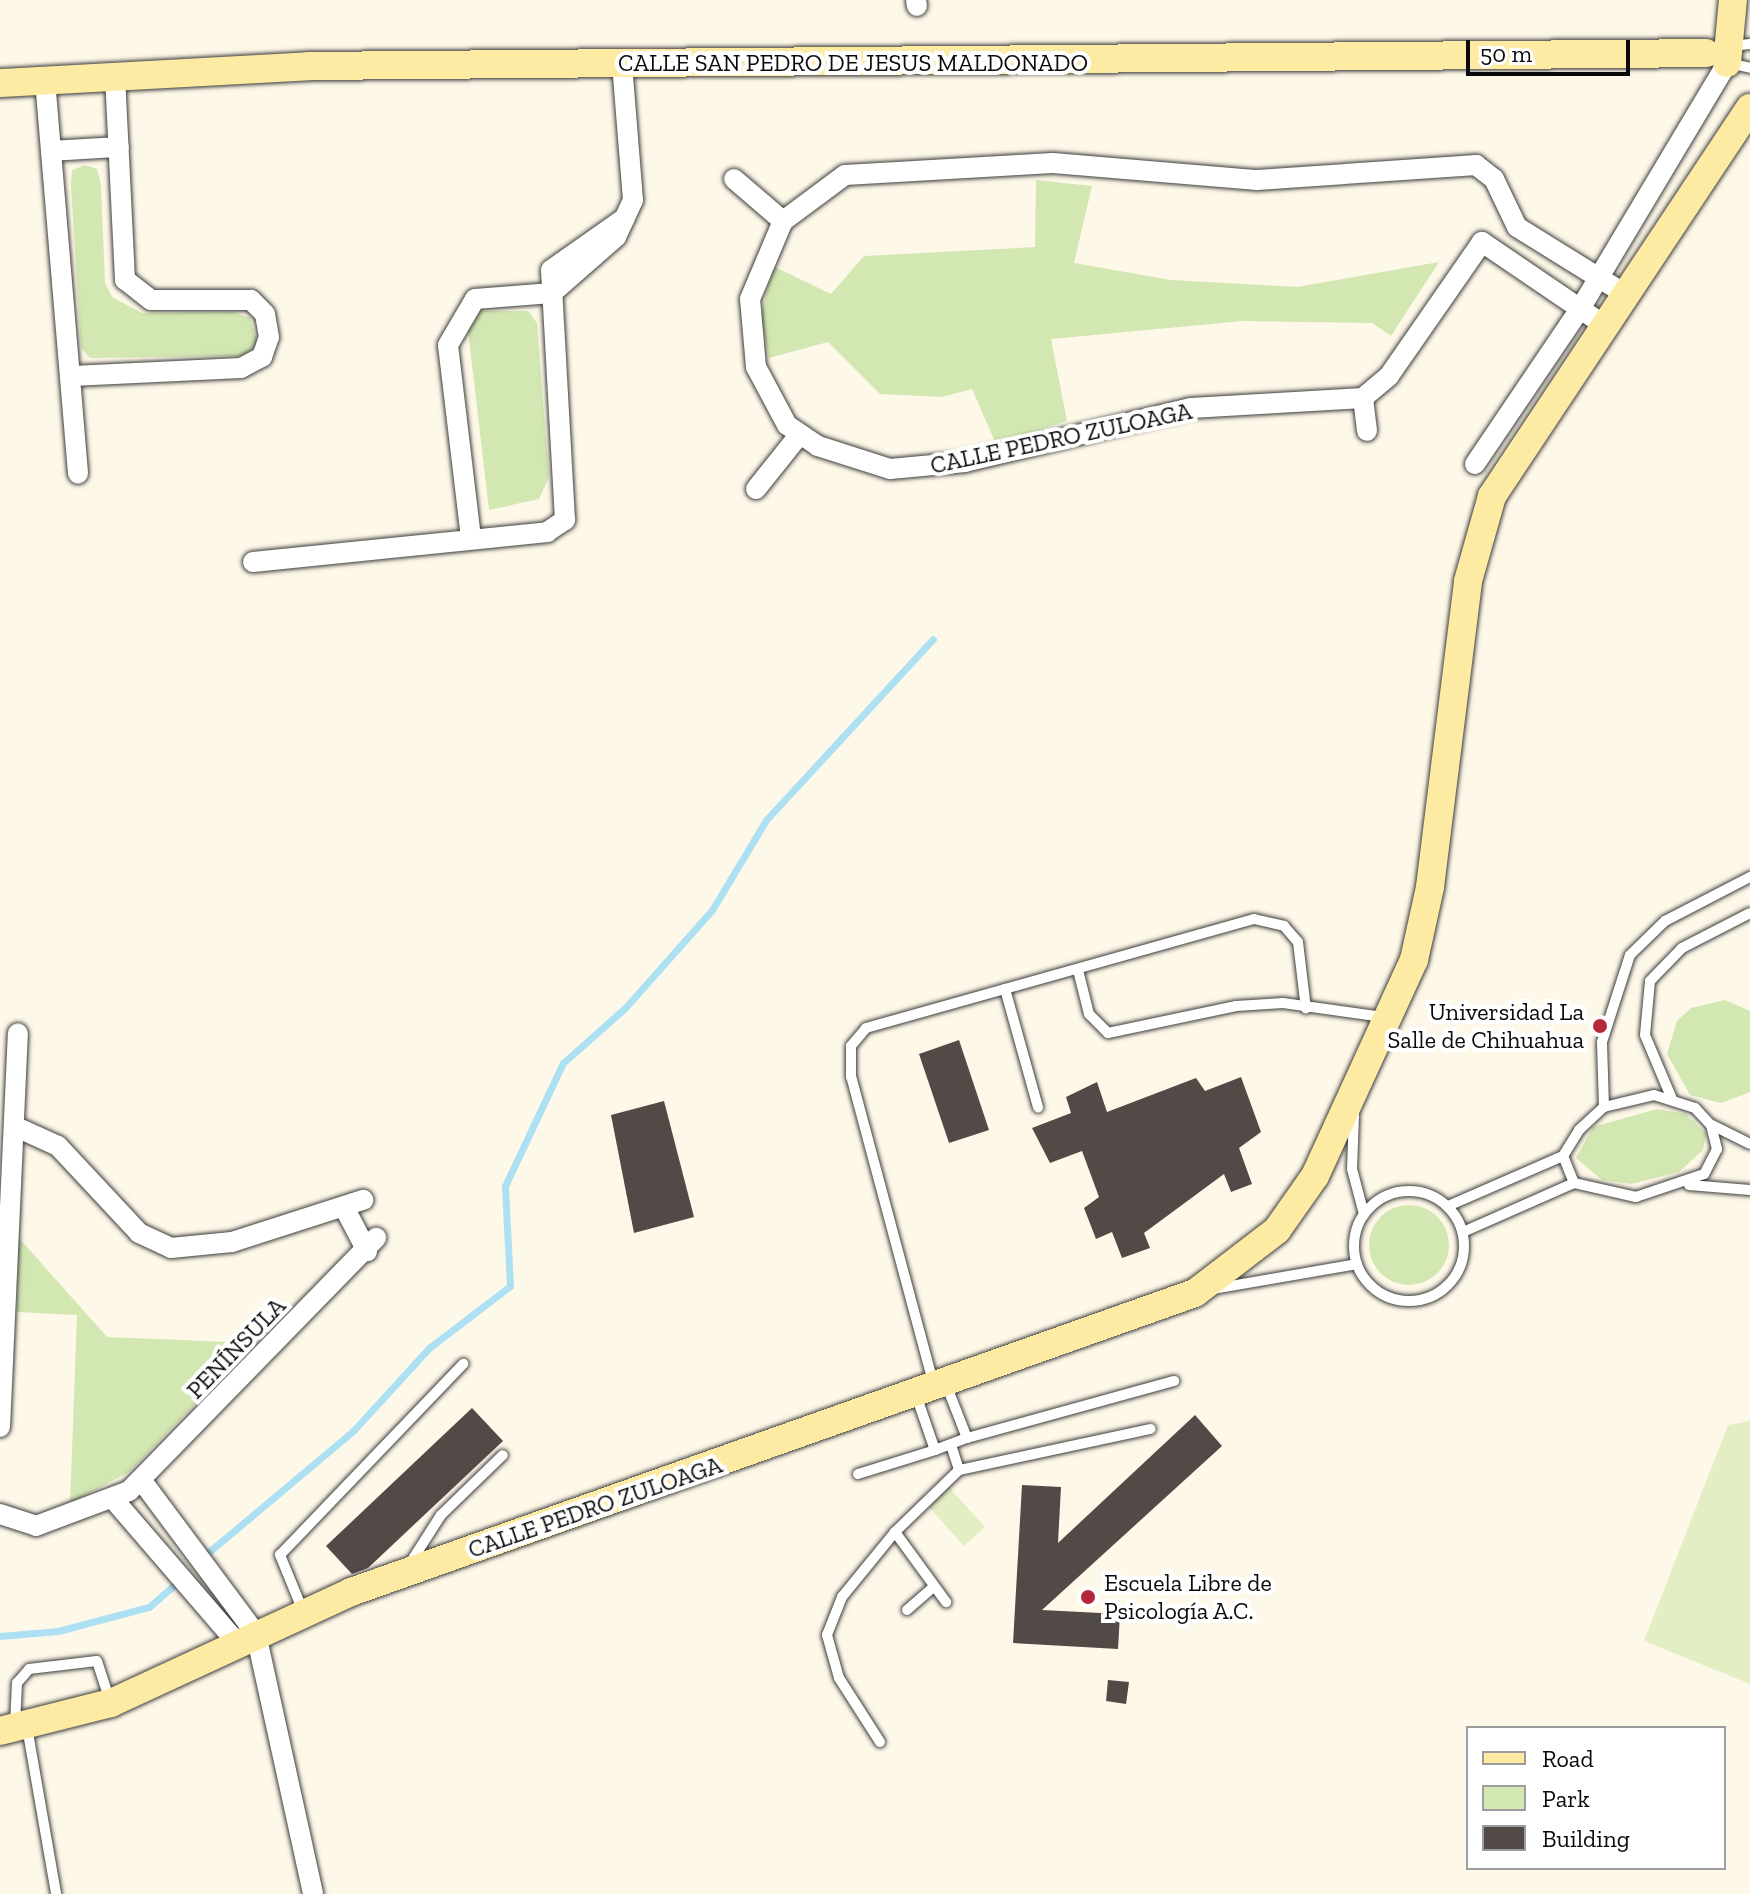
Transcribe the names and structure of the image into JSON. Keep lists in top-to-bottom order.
{
  "streets": {
    "street": ["CALLE SAN PEDRO DE JESUS MALDONADO", "CALLE PEDRO ZULOAGA", "PENÍNSULA"]
  },
  "places": ["Universidad La Salle de Chihuahua", "Escuela Libre de Psicología A.C."],
  "legend": ["Road", "Park", "Building"],
  "scale_bar": "50 m"
}
